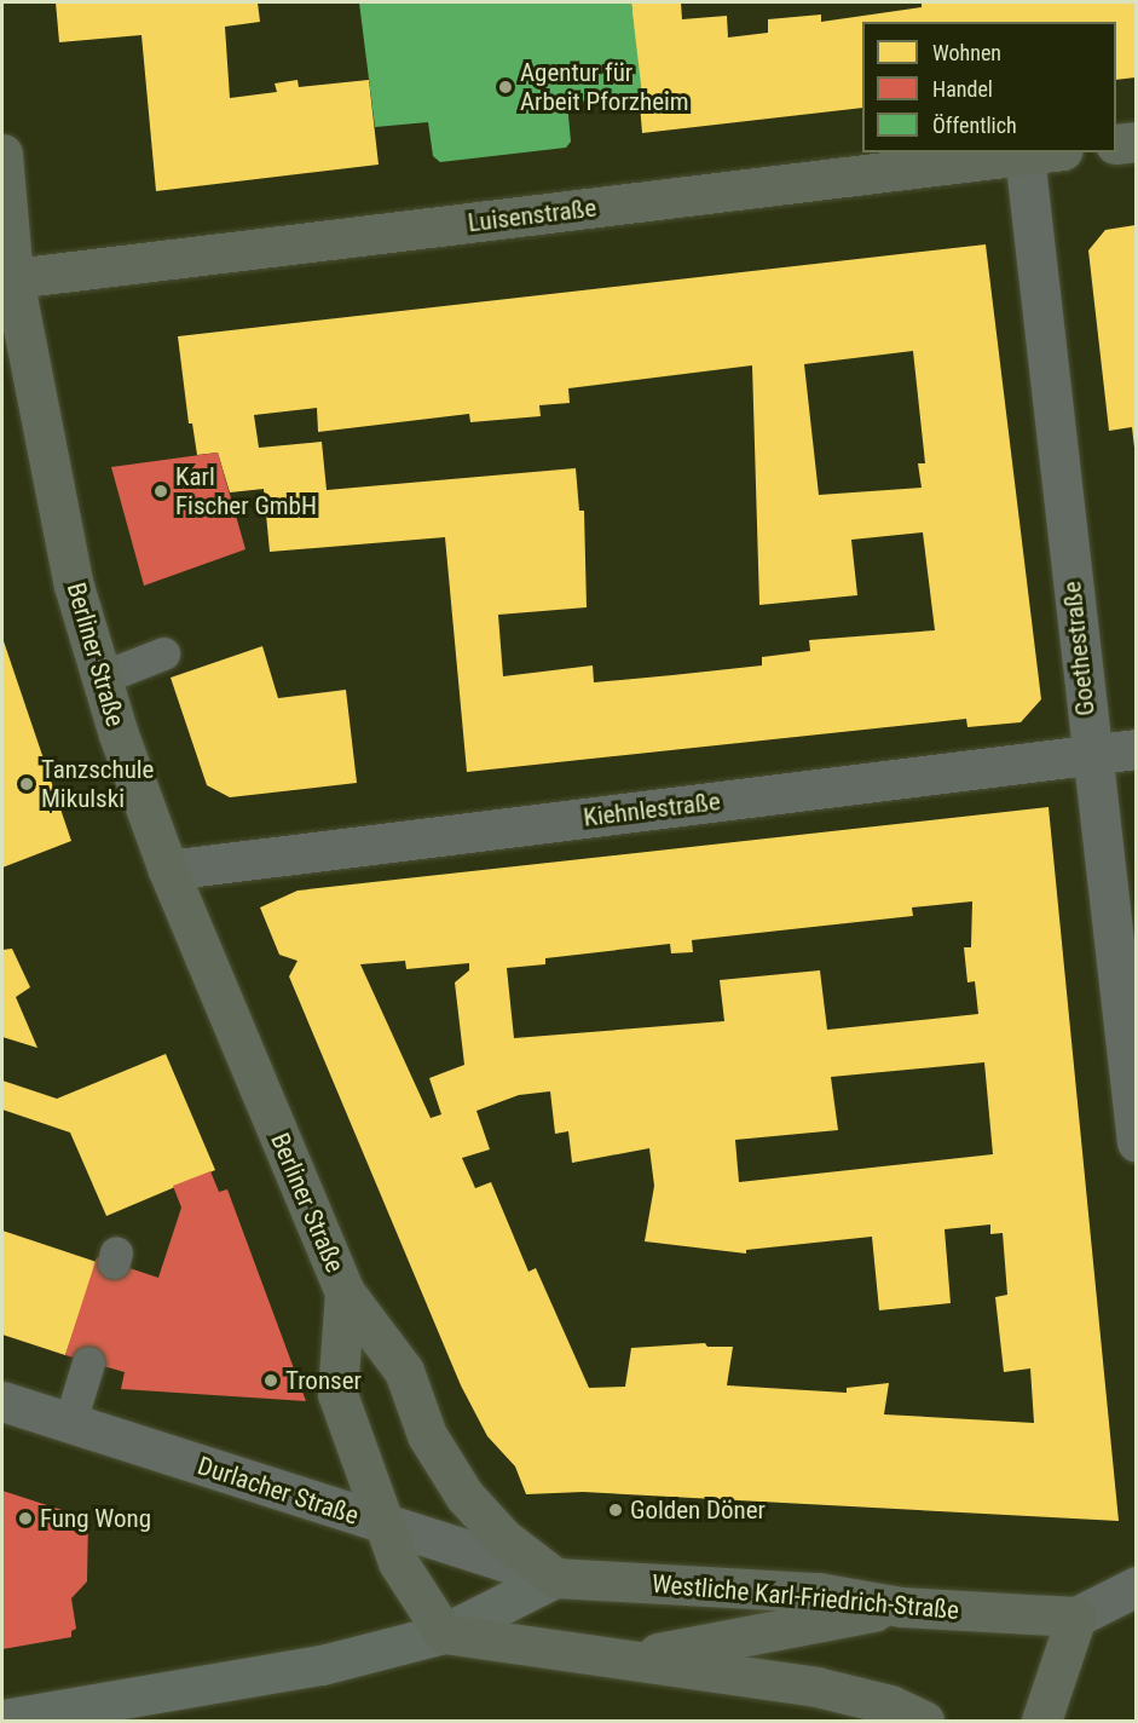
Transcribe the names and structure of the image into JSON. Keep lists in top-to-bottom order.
{
  "streets": {
    "main road": ["Luisenstraße", "Berliner Straße", "Westliche Karl-Friedrich-Straße"],
    "street": ["Goethestraße", "Kiehnlestraße", "Durlacher Straße"]
  },
  "crossings": [
    ["Luisenstraße", "Goethestraße"],
    ["Luisenstraße", "Berliner Straße"],
    ["Goethestraße", "Kiehnlestraße"],
    ["Berliner Straße", "Kiehnlestraße"],
    ["Berliner Straße", "Durlacher Straße"],
    ["Berliner Straße", "Westliche Karl-Friedrich-Straße"],
    ["Durlacher Straße", "Westliche Karl-Friedrich-Straße"]
  ],
  "places": [
    "Agentur für Arbeit Pforzheim",
    "Karl Fischer GmbH",
    "Tanzschule Mikulski",
    "Tronser",
    "Golden Döner",
    "Fung Wong"
  ],
  "legend": ["Wohnen", "Handel", "Öffentlich"]
}
